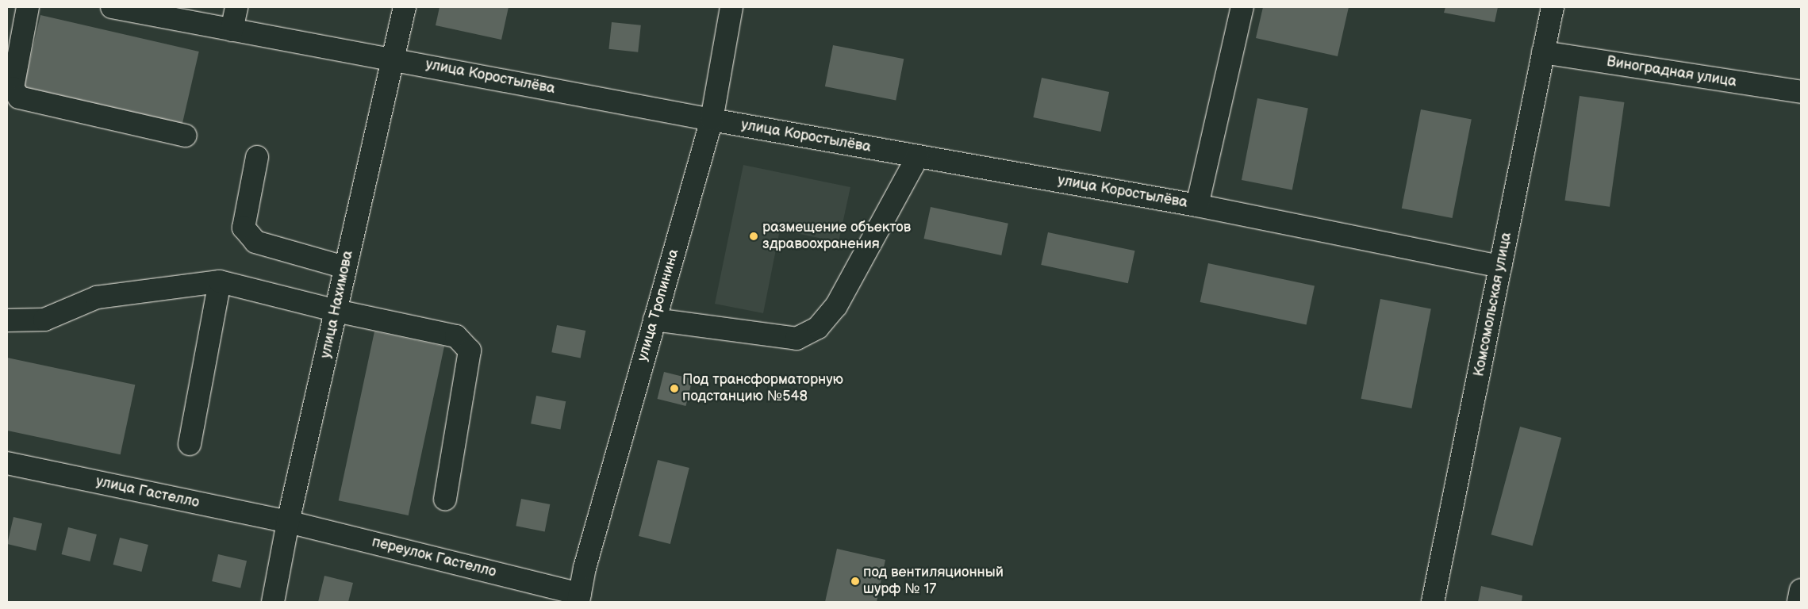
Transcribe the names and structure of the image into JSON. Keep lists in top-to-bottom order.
{
  "streets": {
    "street": [
      "Виноградная улица",
      "улица Коростылёва",
      "улица Нахимова",
      "Комсомольская улица",
      "улица Тропинина",
      "улица Гастелло",
      "переулок Гастелло"
    ]
  },
  "crossings": [
    ["Виноградная улица", "Комсомольская улица"],
    ["улица Коростылёва", "улица Нахимова"],
    ["улица Коростылёва", "Комсомольская улица"],
    ["улица Коростылёва", "улица Тропинина"],
    ["улица Нахимова", "улица Гастелло"],
    ["улица Нахимова", "переулок Гастелло"],
    ["улица Тропинина", "переулок Гастелло"],
    ["улица Гастелло", "переулок Гастелло"]
  ],
  "places": ["размещение объектов здравоохранения", "Под трансформаторную подстанцию №548", "под вентиляционный шурф № 17"]
}
